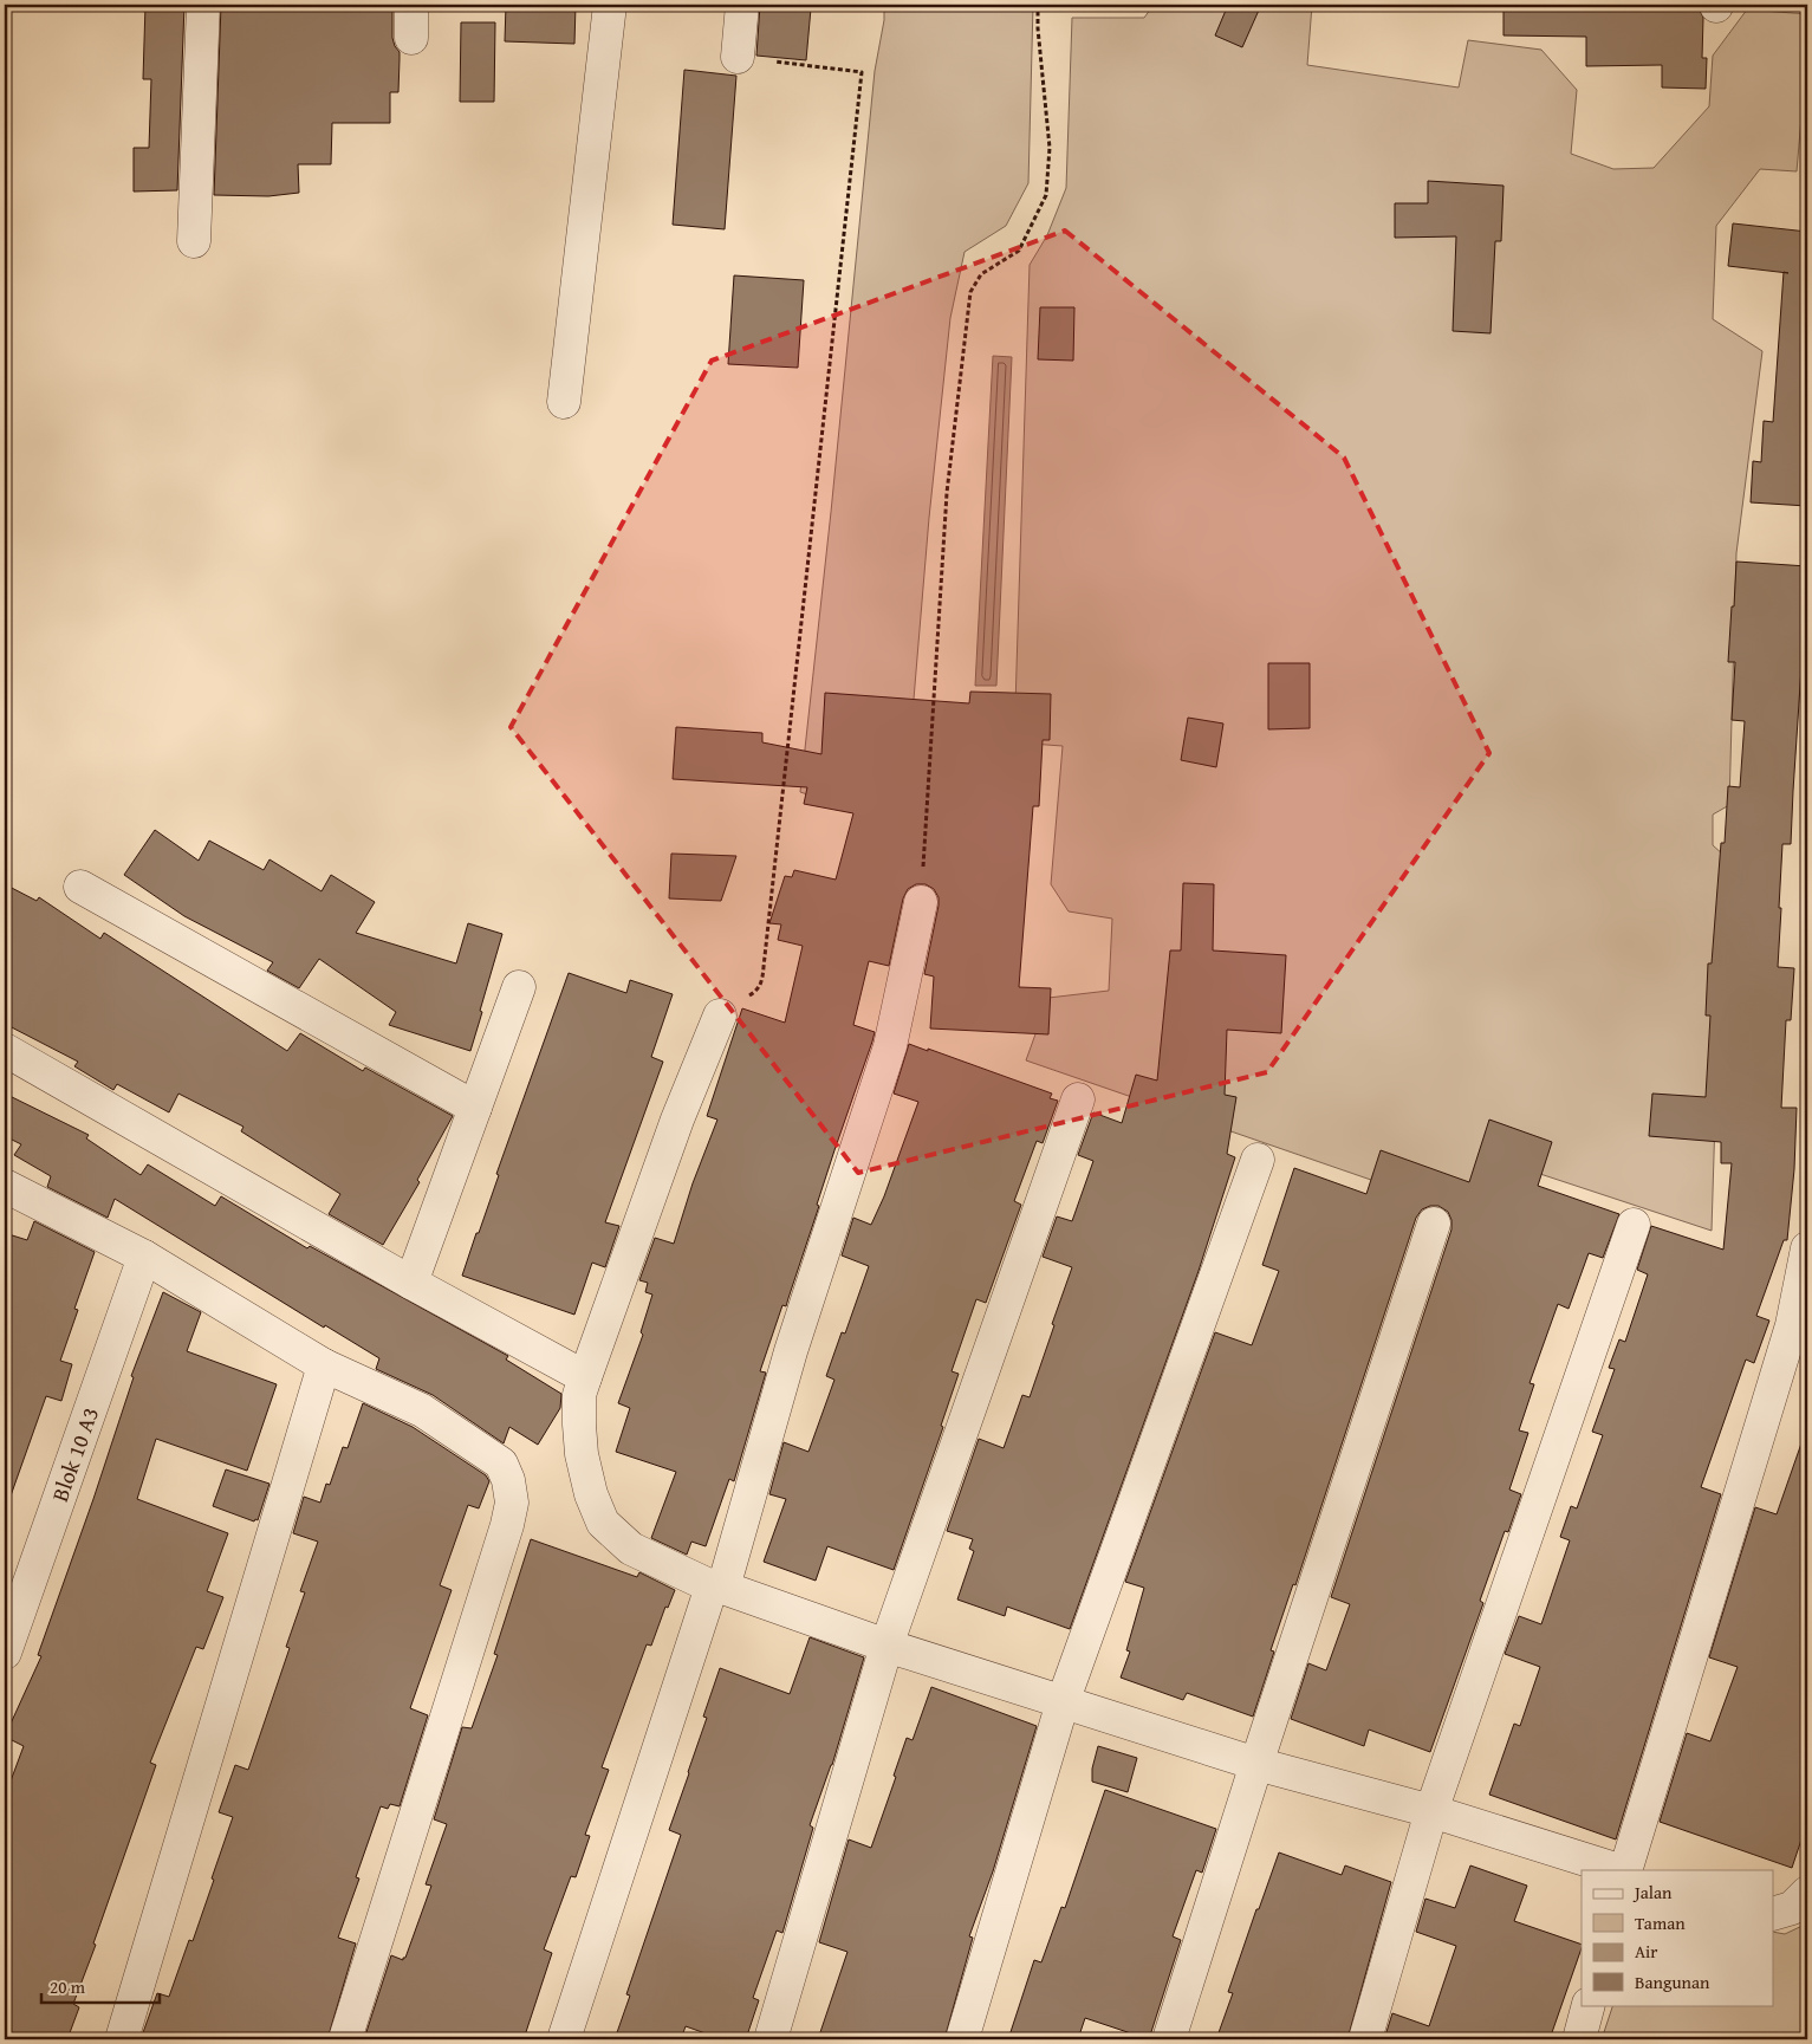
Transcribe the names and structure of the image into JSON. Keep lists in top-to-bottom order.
{
  "streets": {
    "street": ["Blok 10 A3"]
  },
  "legend": [
    "Jalan",
    "Taman",
    "Air",
    "Bangunan"
  ],
  "scale_bar": "20 m"
}
